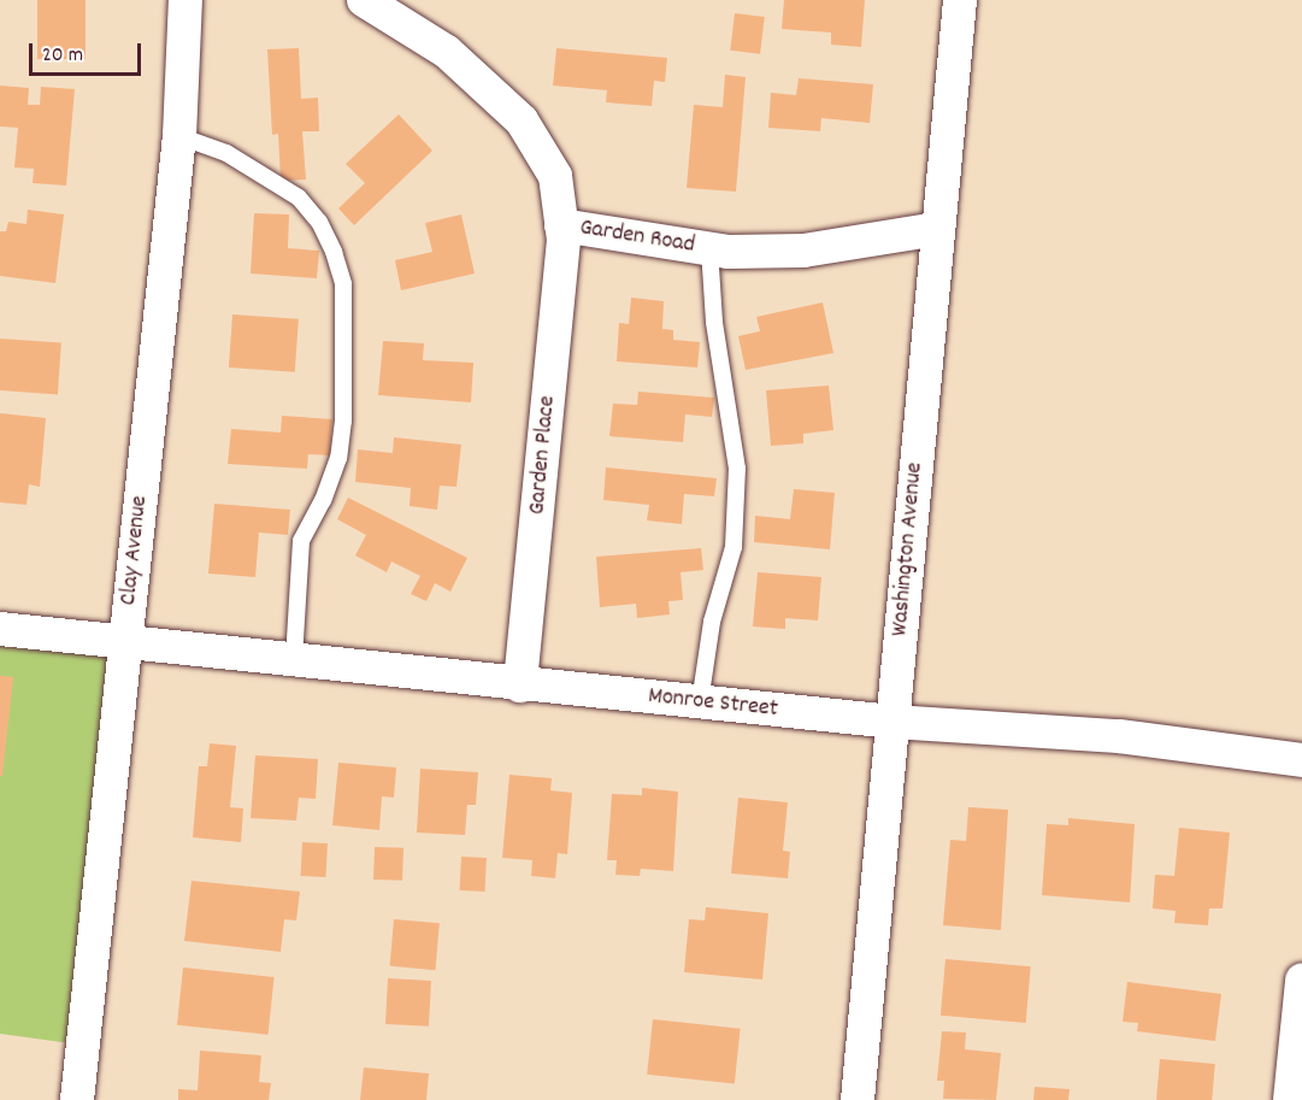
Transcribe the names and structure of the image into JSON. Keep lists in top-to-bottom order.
{
  "streets": {
    "street": [
      "Garden Road",
      "Garden Place",
      "Washington Avenue",
      "Clay Avenue",
      "Monroe Street"
    ]
  },
  "crossings": [
    ["Garden Road", "Garden Place"],
    ["Garden Road", "Washington Avenue"],
    ["Garden Place", "Monroe Street"],
    ["Washington Avenue", "Monroe Street"],
    ["Clay Avenue", "Monroe Street"]
  ],
  "scale_bar": "20 m"
}
